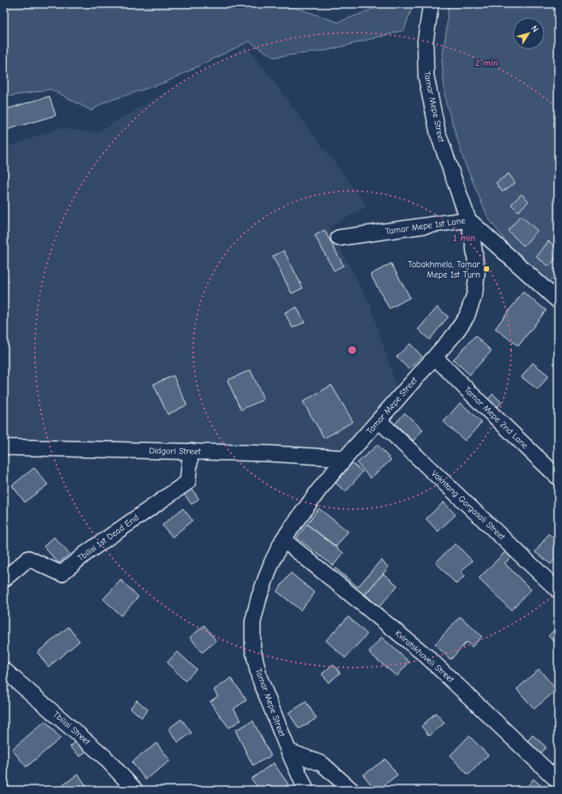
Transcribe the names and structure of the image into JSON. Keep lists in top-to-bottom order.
{
  "streets": {
    "street": [
      "Tamar Mepe Street",
      "Tamar Mepe 1st Lane",
      "Tamar Mepe 2nd Lane",
      "Didgori Street",
      "Vakhtang Gorgasali Street",
      "Tbilisi 1st Dead End",
      "Kviratskhoveli Street",
      "Tbilisi Street"
    ]
  },
  "crossings": [
    ["Tamar Mepe Street", "Tamar Mepe 1st Lane"],
    ["Tamar Mepe Street", "Tamar Mepe 2nd Lane"],
    ["Tamar Mepe Street", "Didgori Street"],
    ["Tamar Mepe Street", "Vakhtang Gorgasali Street"],
    ["Tamar Mepe Street", "Kviratskhoveli Street"],
    ["Didgori Street", "Tbilisi 1st Dead End"]
  ],
  "places": {
    "transit": ["Tabakhmela, Tamar Mepe 1st Turn"]
  },
  "north": "top right",
  "rings": ["2 min", "1 min"]
}
